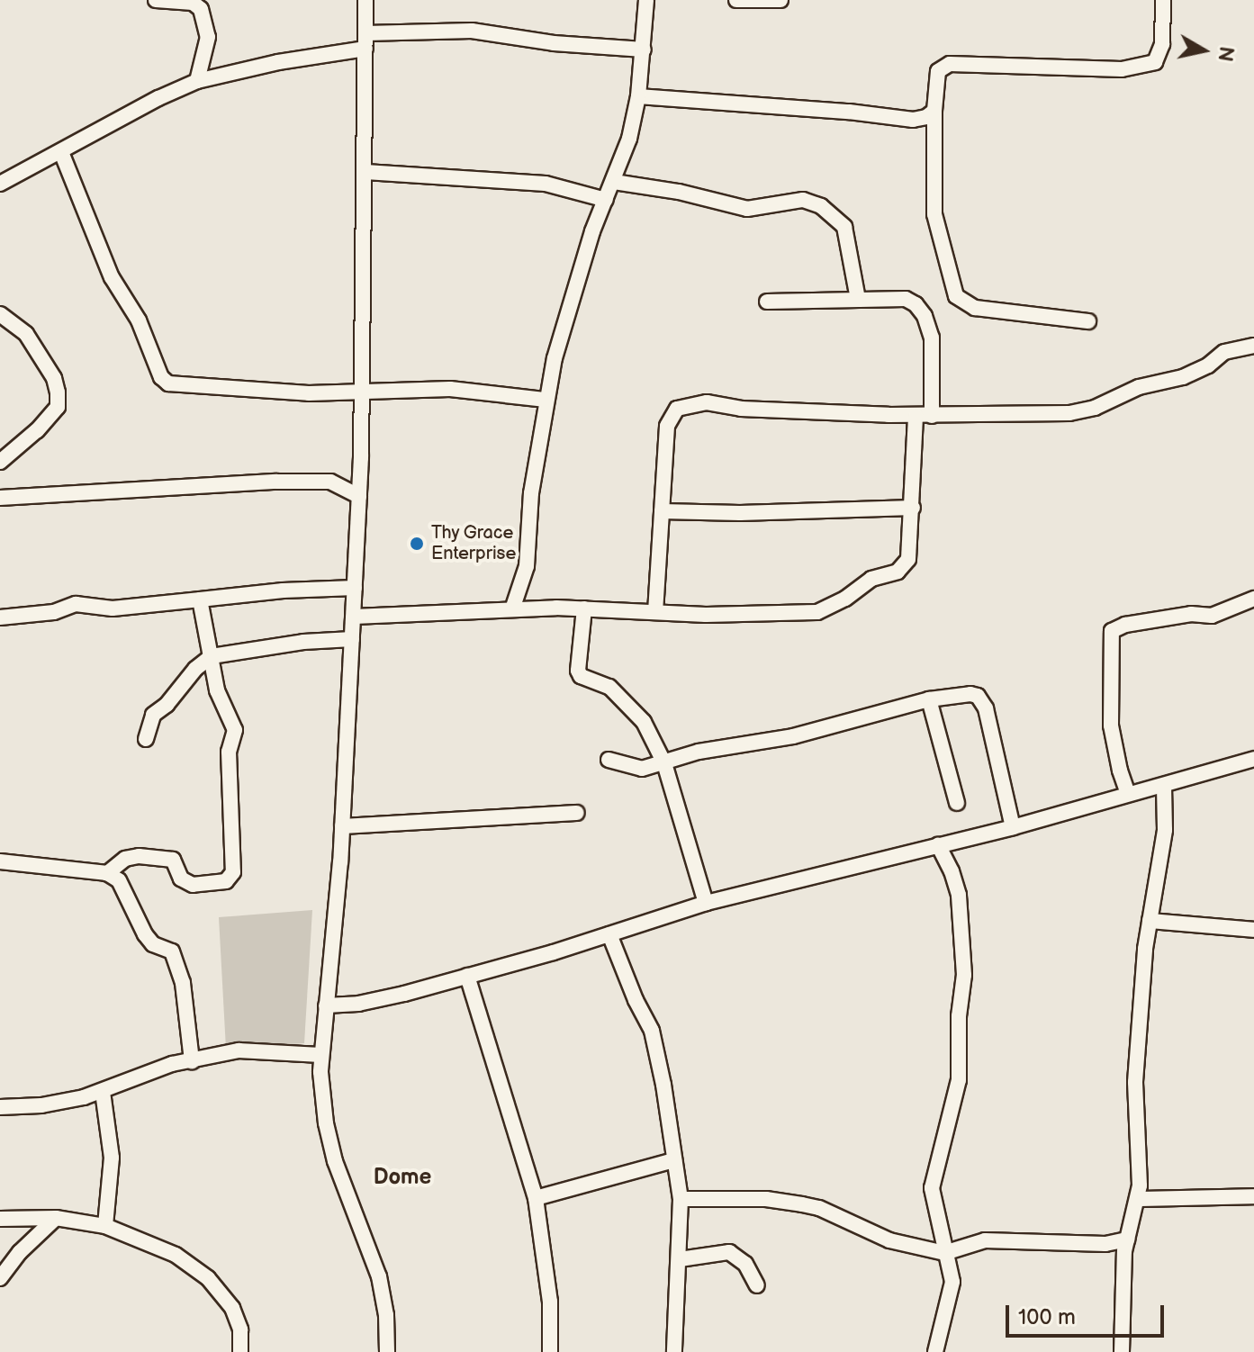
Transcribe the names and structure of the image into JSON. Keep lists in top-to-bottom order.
{
  "districts": ["Dome"],
  "places": ["Thy Grace Enterprise"],
  "scale_bar": "100 m",
  "north": "right"
}
